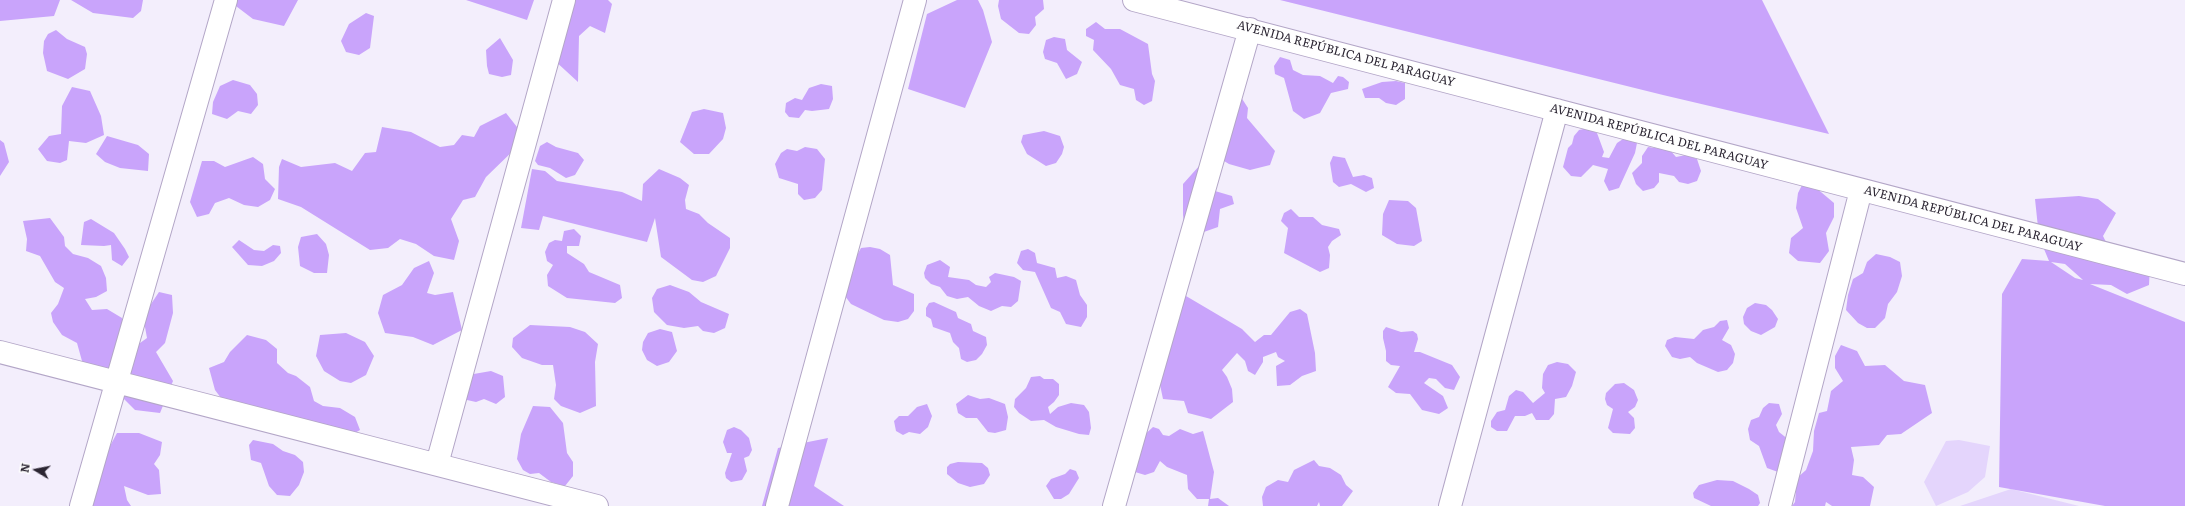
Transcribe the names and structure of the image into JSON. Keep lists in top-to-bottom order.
{
  "streets": {
    "street": ["AVENIDA REPÚBLICA DEL PARAGUAY"]
  },
  "north": "left"
}
